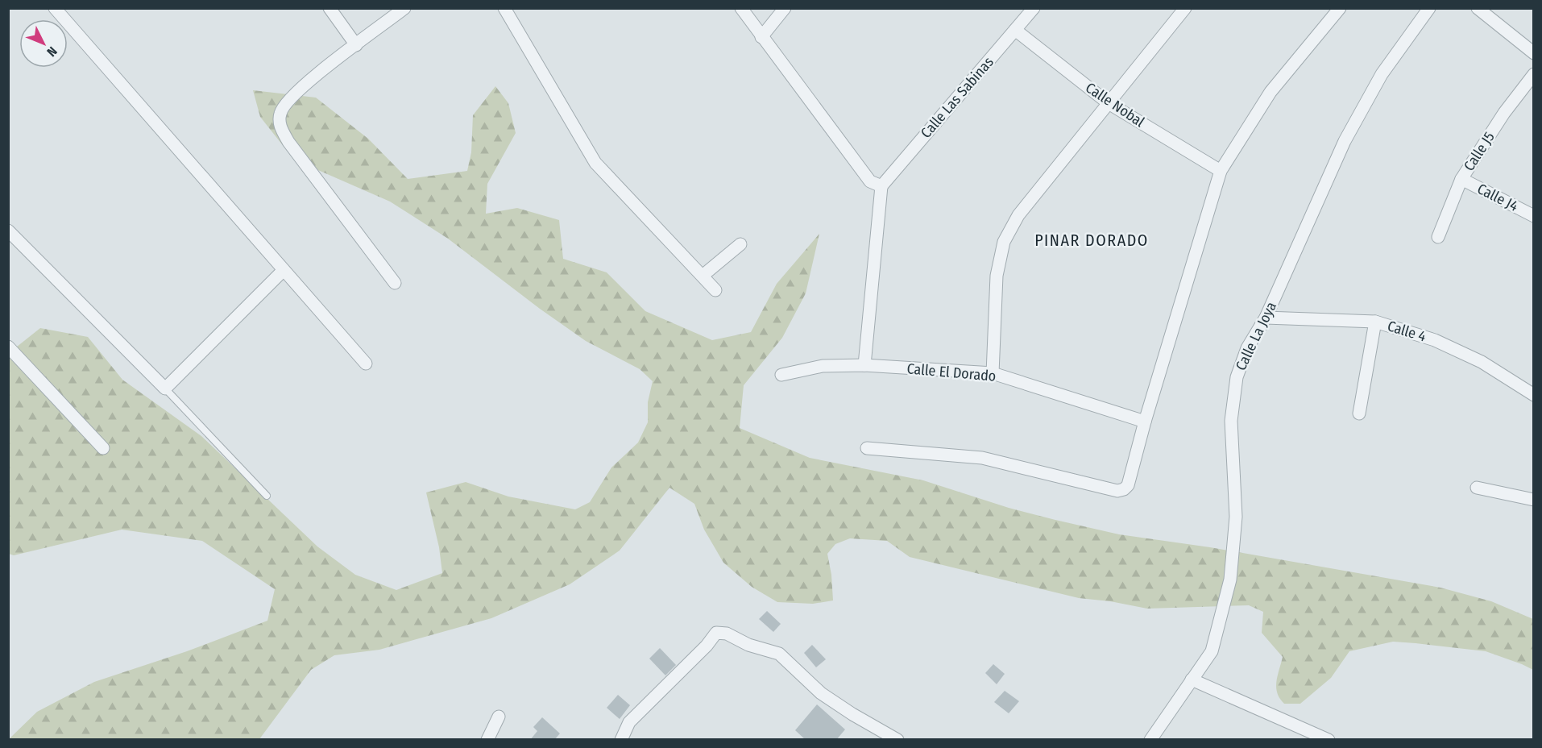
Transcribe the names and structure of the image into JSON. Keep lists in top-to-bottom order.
{
  "streets": {
    "street": [
      "Calle Las Sabinas",
      "Calle Nobal",
      "Calle J5",
      "Calle J4",
      "Calle 4",
      "Calle La Joya",
      "Calle El Dorado"
    ]
  },
  "crossings": [
    ["Calle Las Sabinas", "Calle Nobal"],
    ["Calle J5", "Calle J4"],
    ["Calle 4", "Calle La Joya"]
  ],
  "districts": ["PINAR DORADO"],
  "north": "bottom right"
}
